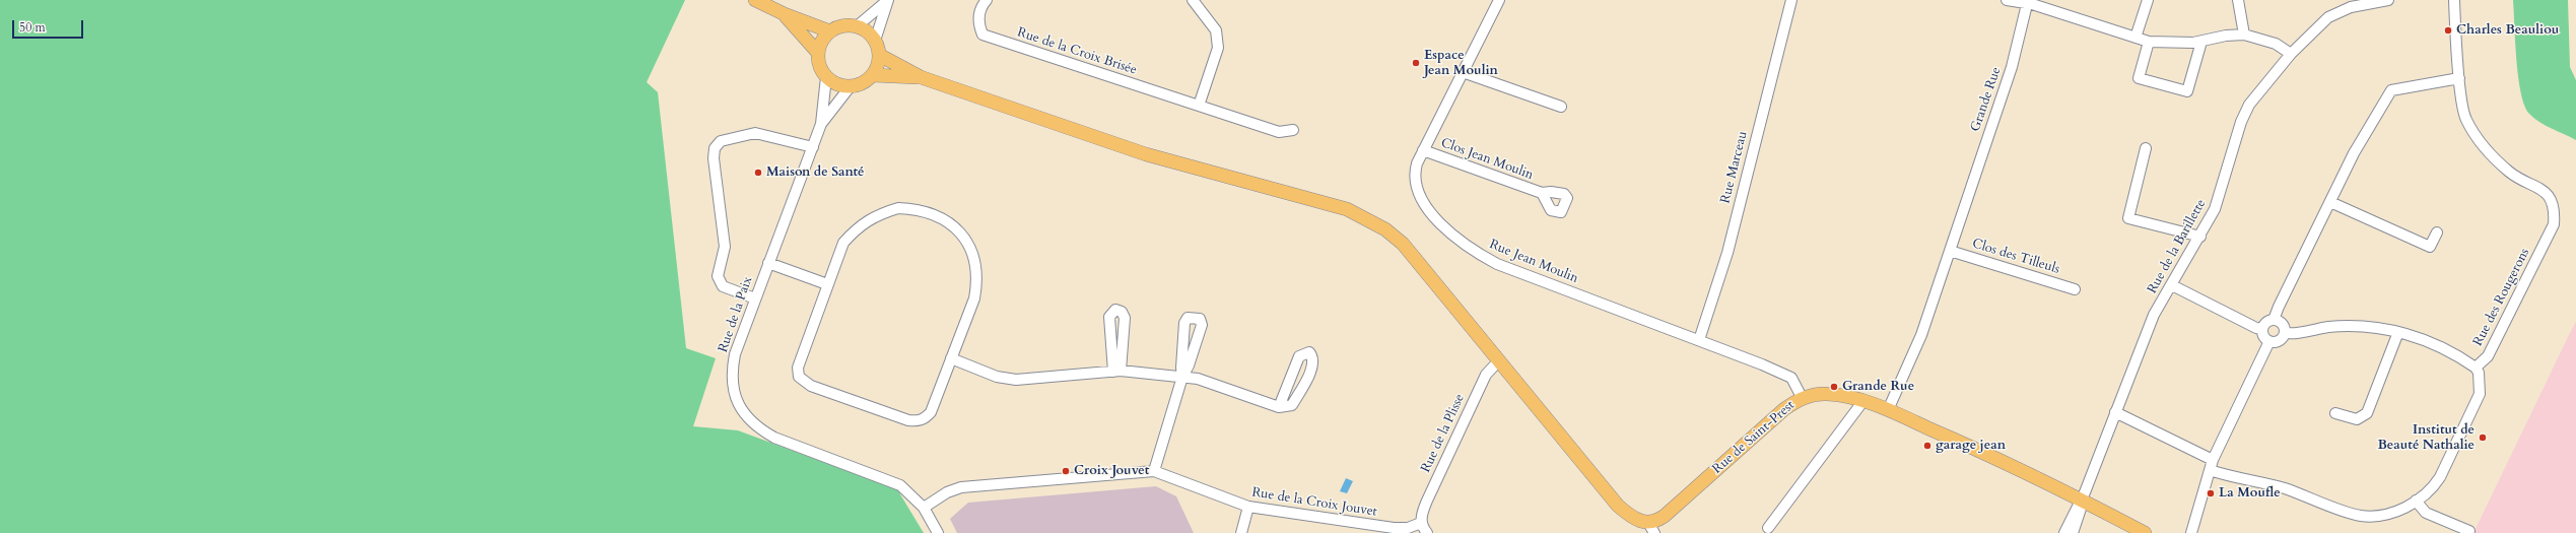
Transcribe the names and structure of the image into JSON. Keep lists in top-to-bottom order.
{
  "streets": {
    "main road": ["Rue de Saint-Prest"],
    "street": [
      "Rue de la Croix Brisée",
      "Grande Rue",
      "Clos Jean Moulin",
      "Rue Marceau",
      "Rue de la Barillette",
      "Clos des Tilleuls",
      "Rue Jean Moulin",
      "Rue des Rougerons",
      "Rue de la Paix",
      "Rue de la Plisse",
      "Rue de la Croix Jouvet"
    ]
  },
  "crossings": [
    ["Grande Rue", "Clos des Tilleuls"],
    ["Grande Rue", "Rue de Saint-Prest"],
    ["Clos Jean Moulin", "Rue Jean Moulin"],
    ["Rue Marceau", "Rue Jean Moulin"],
    ["Rue de la Barillette", "Rue de Saint-Prest"],
    ["Rue Jean Moulin", "Rue de Saint-Prest"],
    ["Rue de la Paix", "Rue de la Croix Jouvet"],
    ["Rue de la Plisse", "Rue de la Croix Jouvet"]
  ],
  "places": [
    "Charles Beauliou",
    "Espace Jean Moulin",
    "Maison de Santé",
    "Grande Rue",
    "Institut de Beauté Nathalie",
    "garage jean",
    "Croix Jouvet",
    "La Moufle"
  ],
  "scale_bar": "50 m"
}
